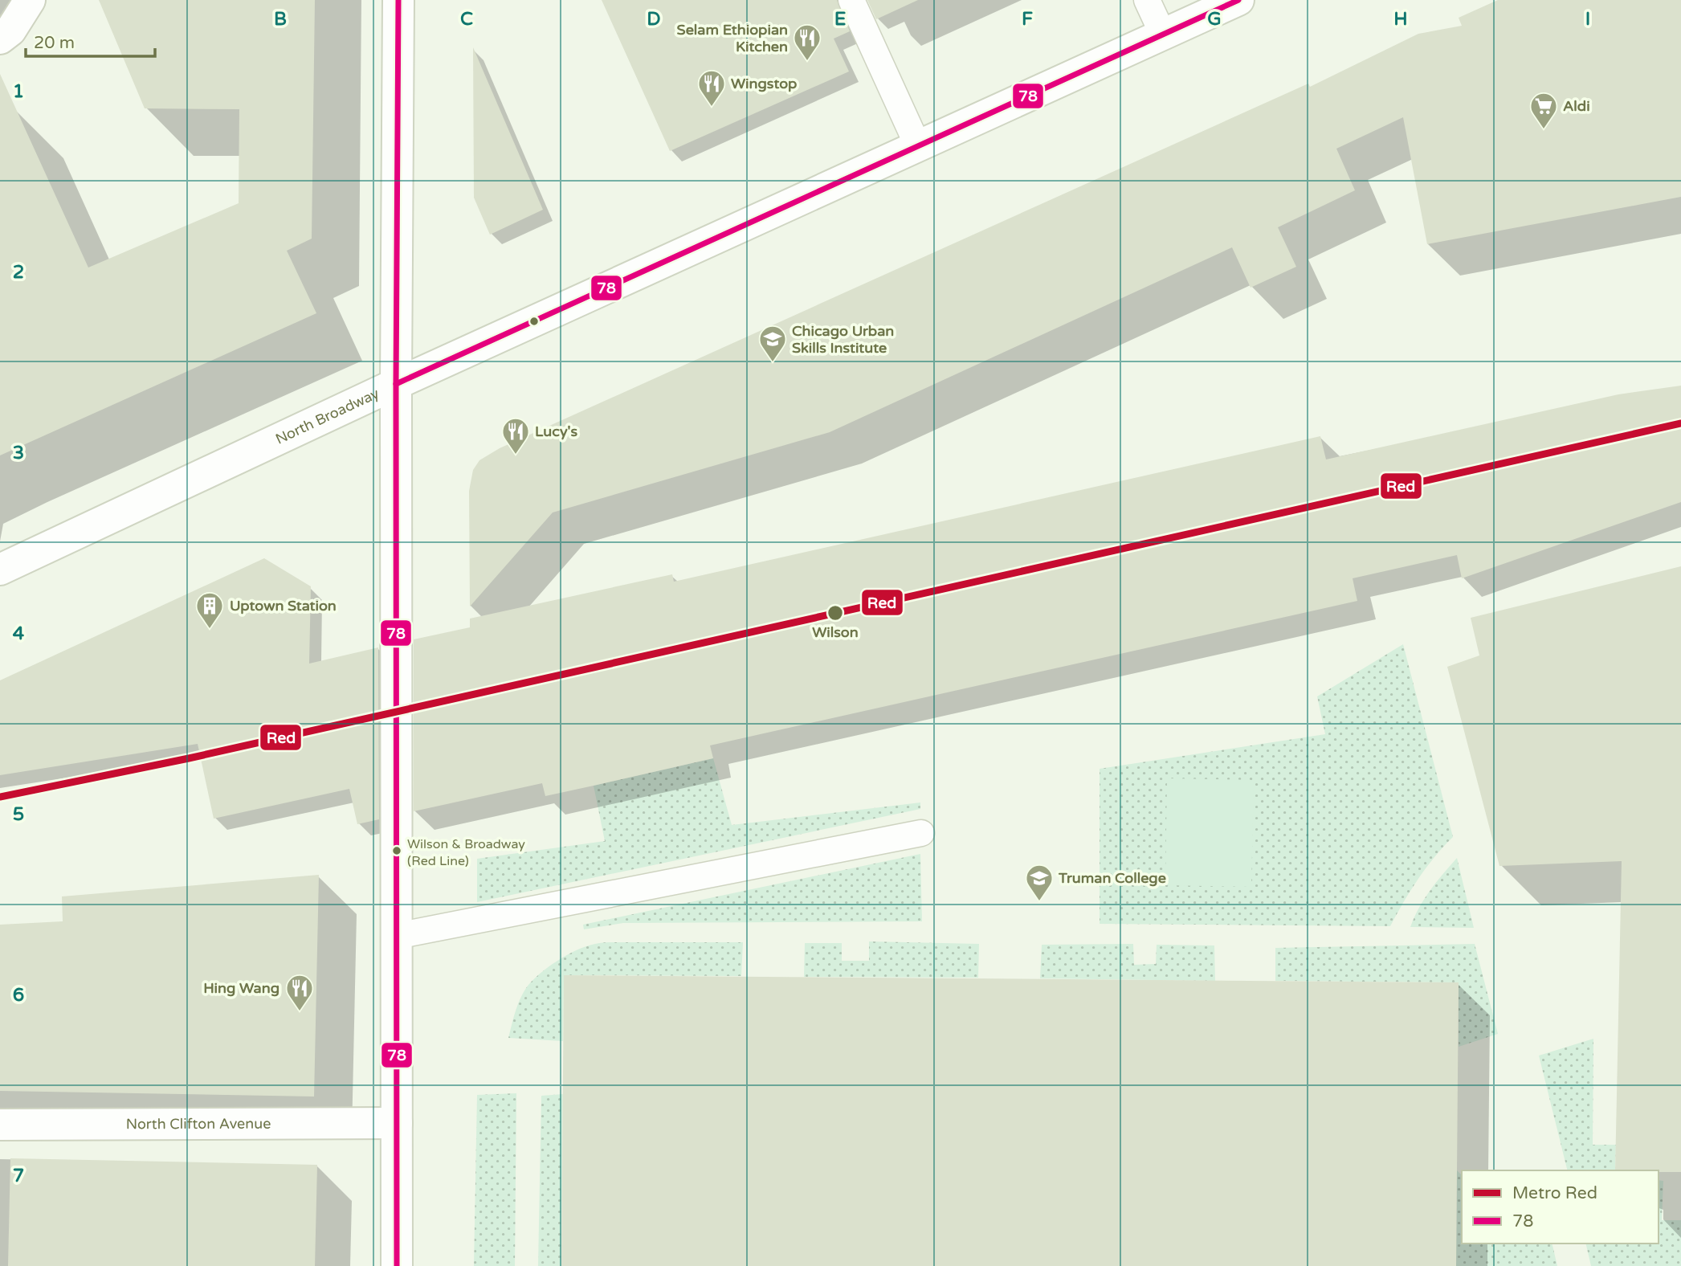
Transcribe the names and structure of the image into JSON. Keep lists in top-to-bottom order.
{
  "streets": {
    "street": ["North Broadway", "North Clifton Avenue"]
  },
  "places": {
    "restaurant": [
      "Selam Ethiopian Kitchen",
      "Wingstop",
      "Lucy's",
      "Hing Wang"
    ],
    "supermarket": ["Aldi"],
    "school or university": ["Chicago Urban Skills Institute", "Truman College"],
    "other": ["Wilson", "Wilson & Broadway (Red Line)"],
    "building": ["Uptown Station"]
  },
  "lines": ["transit line 78", "metro line Red"],
  "legend": ["Metro Red", "78"],
  "scale_bar": "20 m",
  "grid": {
    "columns": [
      "B",
      "C",
      "D",
      "E",
      "F",
      "G",
      "H",
      "I"
    ],
    "rows": [
      "1",
      "2",
      "3",
      "4",
      "5",
      "6",
      "7"
    ]
  }
}
